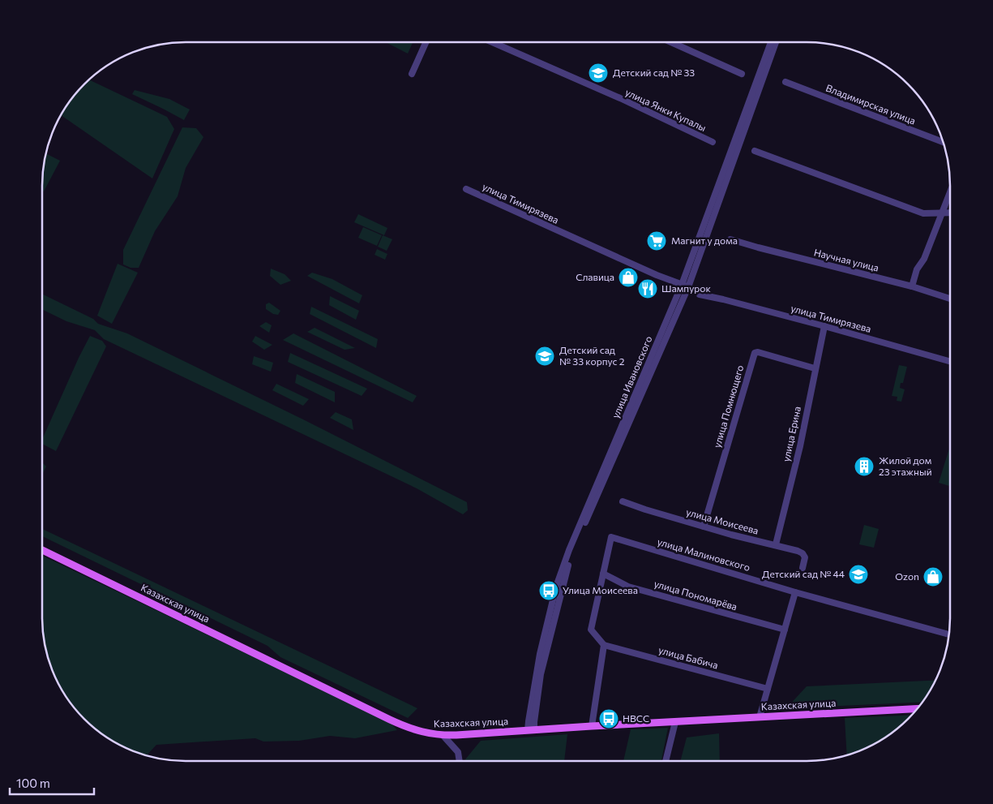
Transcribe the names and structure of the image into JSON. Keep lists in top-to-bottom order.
{
  "streets": {
    "main road": ["Казахская улица"],
    "street": [
      "Владимирская улица",
      "улица Янки Купалы",
      "улица Тимирязева",
      "Научная улица",
      "улица Ивановского",
      "улица Помнющего",
      "улица Ерина",
      "улица Моисеева",
      "улица Малиновского",
      "улица Пономарёва",
      "улица Бабича"
    ]
  },
  "crossings": [
    ["улица Тимирязева", "улица Ивановского"],
    ["улица Тимирязева", "улица Ерина"],
    ["улица Ивановского", "Казахская улица"],
    ["улица Помнющего", "улица Ерина"],
    ["улица Помнющего", "улица Моисеева"],
    ["улица Ерина", "улица Моисеева"],
    ["улица Малиновского", "улица Пономарёва"]
  ],
  "places": {
    "school or university": ["Детский сад № 33", "Детский сад № 33 корпус 2", "Детский сад № 44"],
    "supermarket": ["Магнит у дома"],
    "shop": ["Славица", "Ozon"],
    "restaurant": ["Шампурок"],
    "building": ["Жилой дом 23 этажный"],
    "bus stop": ["Улица Моисеева", "НВСС"]
  },
  "scale_bar": "100 m"
}
